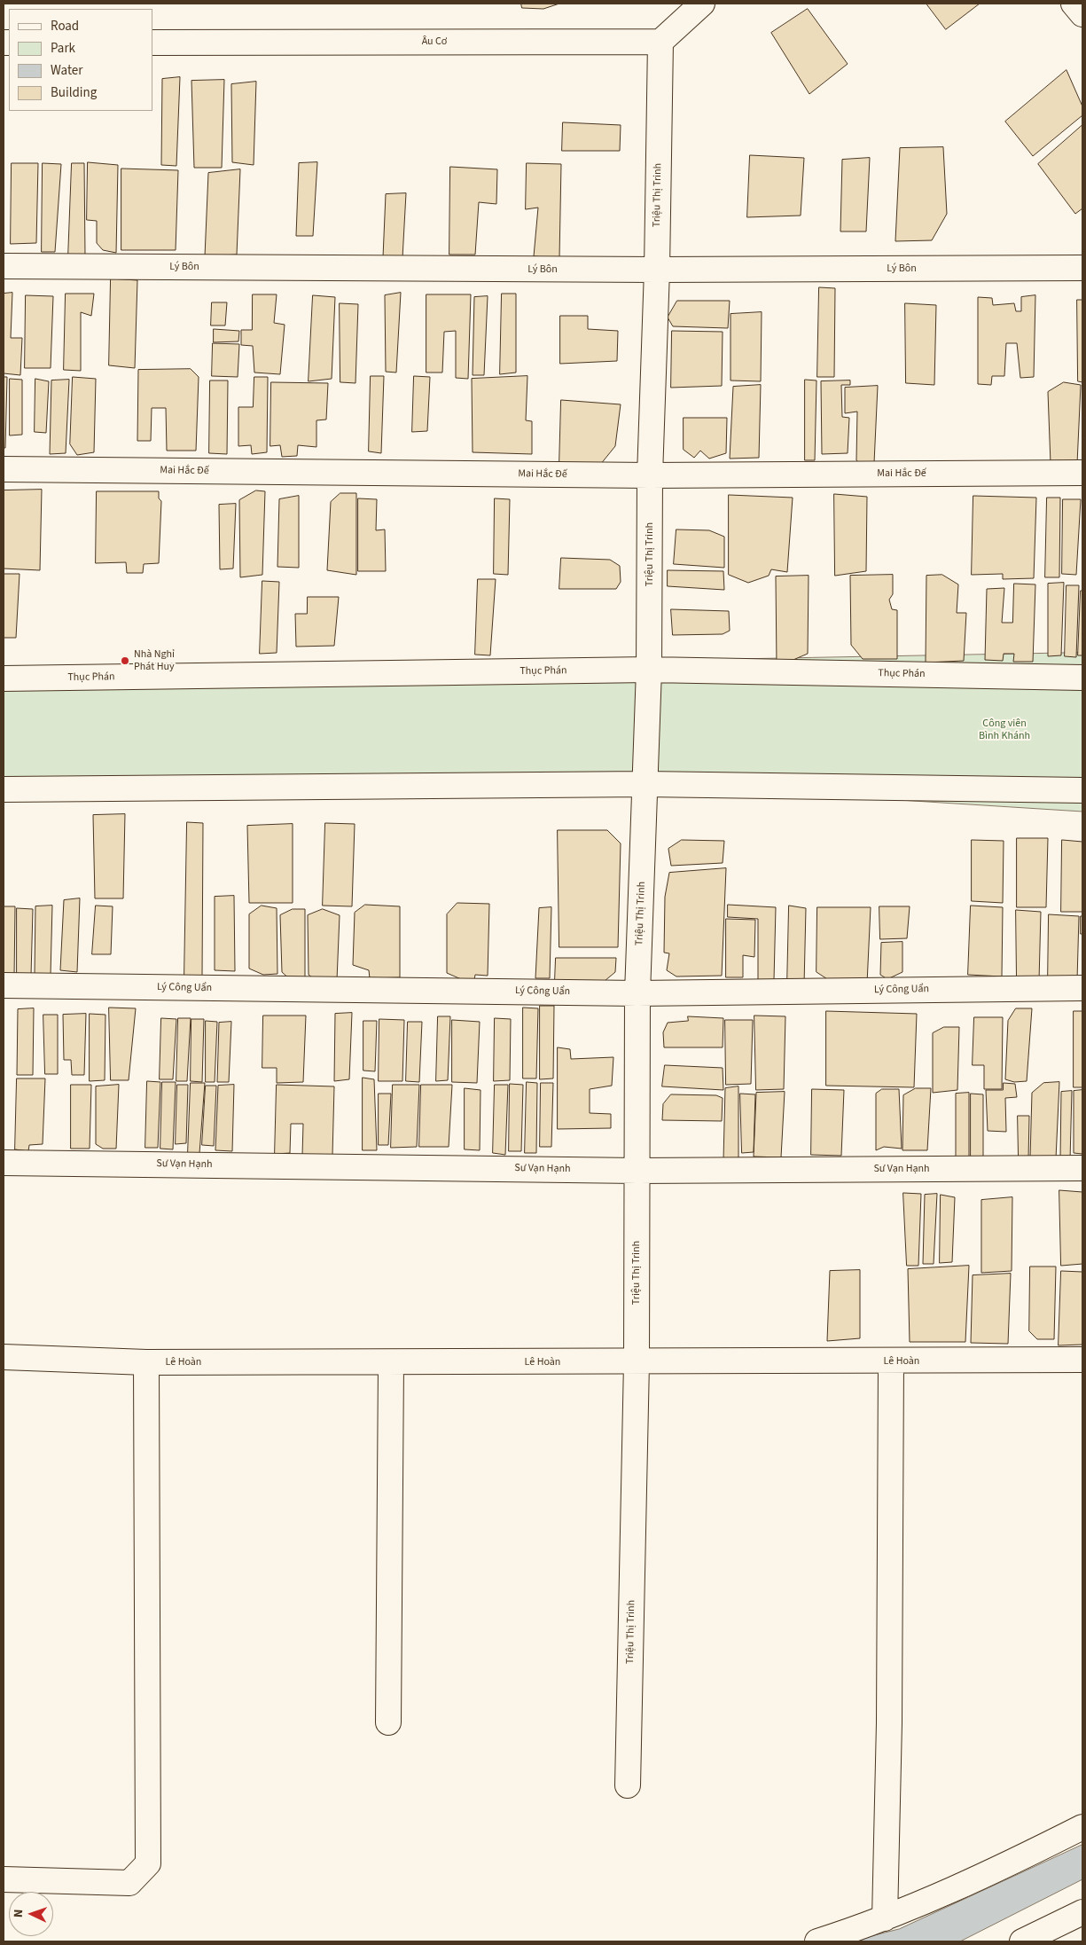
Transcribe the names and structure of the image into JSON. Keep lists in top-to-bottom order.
{
  "streets": {
    "street": [
      "Âu Cơ",
      "Triệu Thị Trinh",
      "Lý Bôn",
      "Mai Hắc Đế",
      "Thục Phán",
      "Lý Công Uẩn",
      "Sư Vạn Hạnh",
      "Lê Hoàn"
    ]
  },
  "crossings": [
    ["Âu Cơ", "Triệu Thị Trinh"],
    ["Triệu Thị Trinh", "Lý Bôn"],
    ["Triệu Thị Trinh", "Mai Hắc Đế"],
    ["Triệu Thị Trinh", "Thục Phán"],
    ["Triệu Thị Trinh", "Lý Công Uẩn"],
    ["Triệu Thị Trinh", "Sư Vạn Hạnh"],
    ["Triệu Thị Trinh", "Lê Hoàn"]
  ],
  "parks": ["Công viên Bình Khánh"],
  "places": ["Nhà Nghỉ Phát Huy"],
  "legend": [
    "Road",
    "Park",
    "Water",
    "Building"
  ],
  "north": "left"
}
